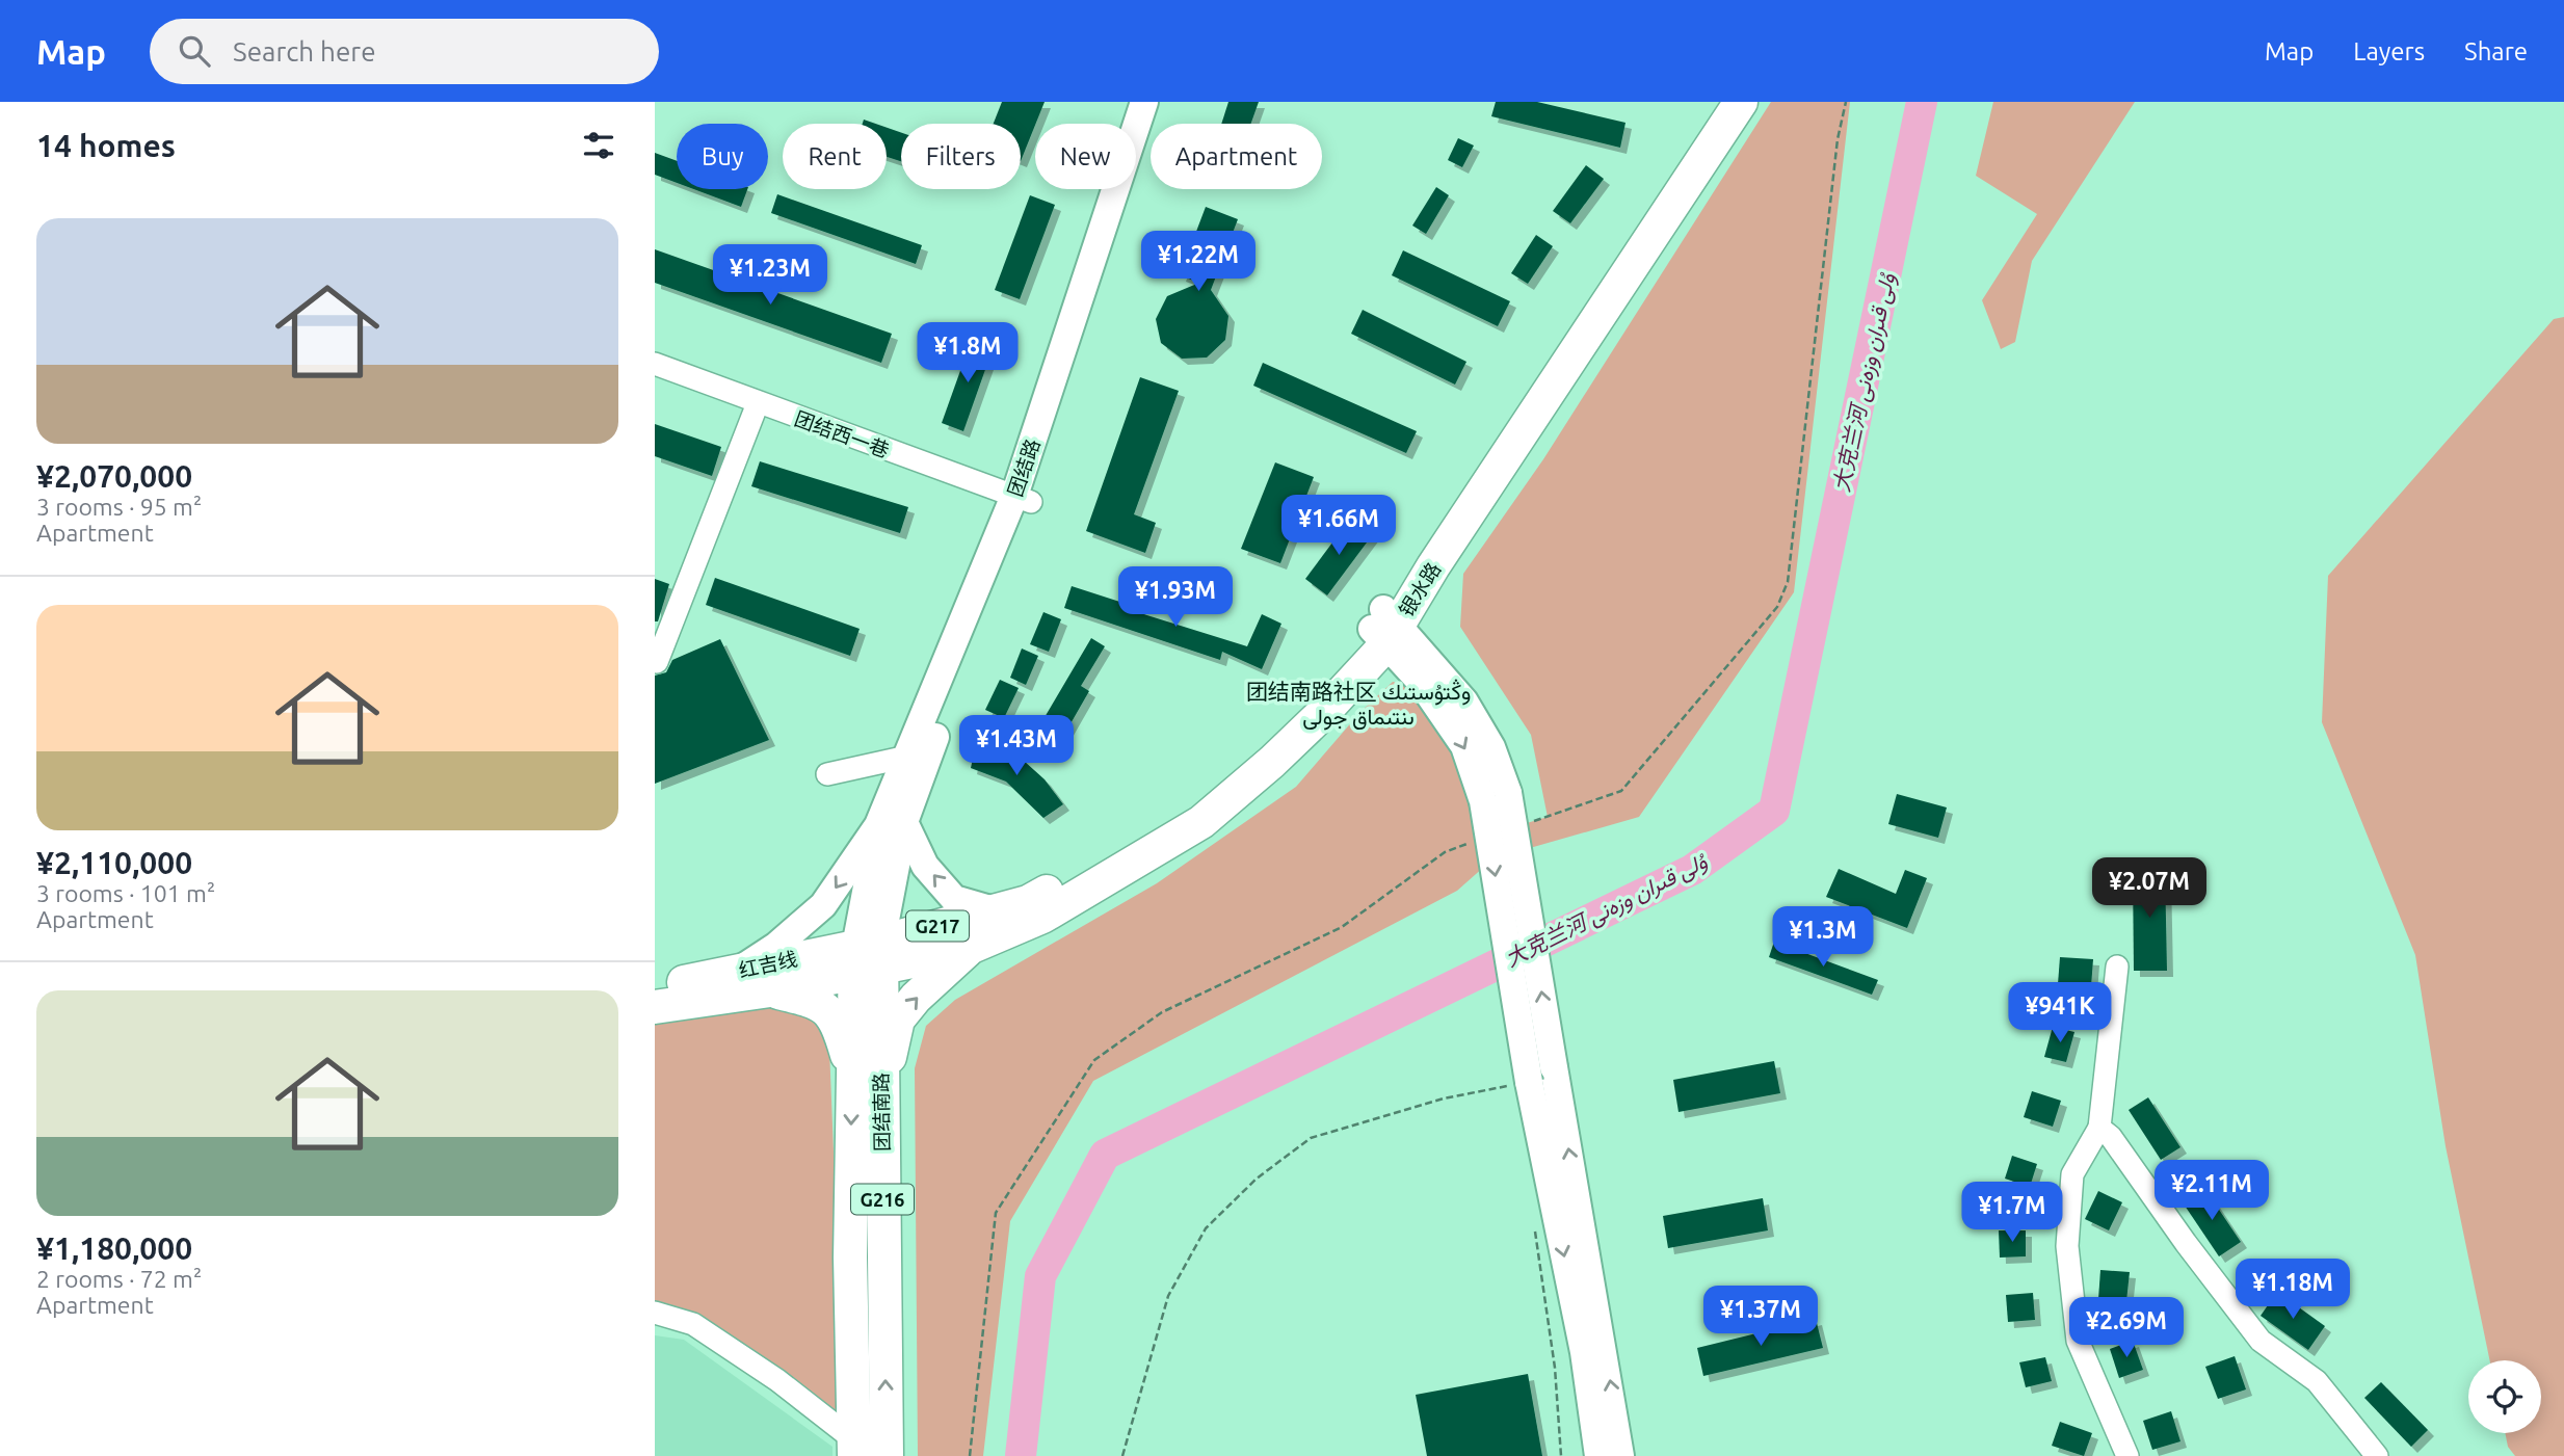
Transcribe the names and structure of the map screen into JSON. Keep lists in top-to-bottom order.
{
  "streets": {
    "highway": [
      "银水路",
      "G217",
      "红吉线",
      "团结南路",
      "G216"
    ],
    "main road": ["团结路"],
    "street": ["团结西一巷"]
  },
  "crossings": [
    ["团结西一巷", "团结路"],
    ["银水路", "G217"],
    ["G217", "红吉线"],
    ["G217", "团结南路"],
    ["红吉线", "团结南路"]
  ],
  "districts": ["团结南路社区 وڭتۇستىك ىنتىماق جولى"],
  "water": ["大克兰河 ۇلى قىران وزەنى"],
  "page": {
    "header": "Map",
    "search": "Search here",
    "nav": ["Map", "Layers", "Share"],
    "heading": "14 homes",
    "chip": [
      "Buy",
      "Rent",
      "Filters",
      "New",
      "Apartment"
    ],
    "list": [
      {
        "name": "¥2,070,000",
        "note": "3 rooms · 95 m² · Apartment"
      },
      {
        "name": "¥2,110,000",
        "note": "3 rooms · 101 m² · Apartment"
      },
      {
        "name": "¥1,180,000",
        "note": "2 rooms · 72 m² · Apartment"
      }
    ],
    "price": [
      "¥1.22M",
      "¥1.23M",
      "¥1.8M",
      "¥1.66M",
      "¥1.93M",
      "¥1.43M",
      "¥2.07M",
      "¥1.3M",
      "¥941K",
      "¥2.11M",
      "¥1.7M",
      "¥1.18M",
      "¥1.37M",
      "¥2.69M"
    ]
  }
}
